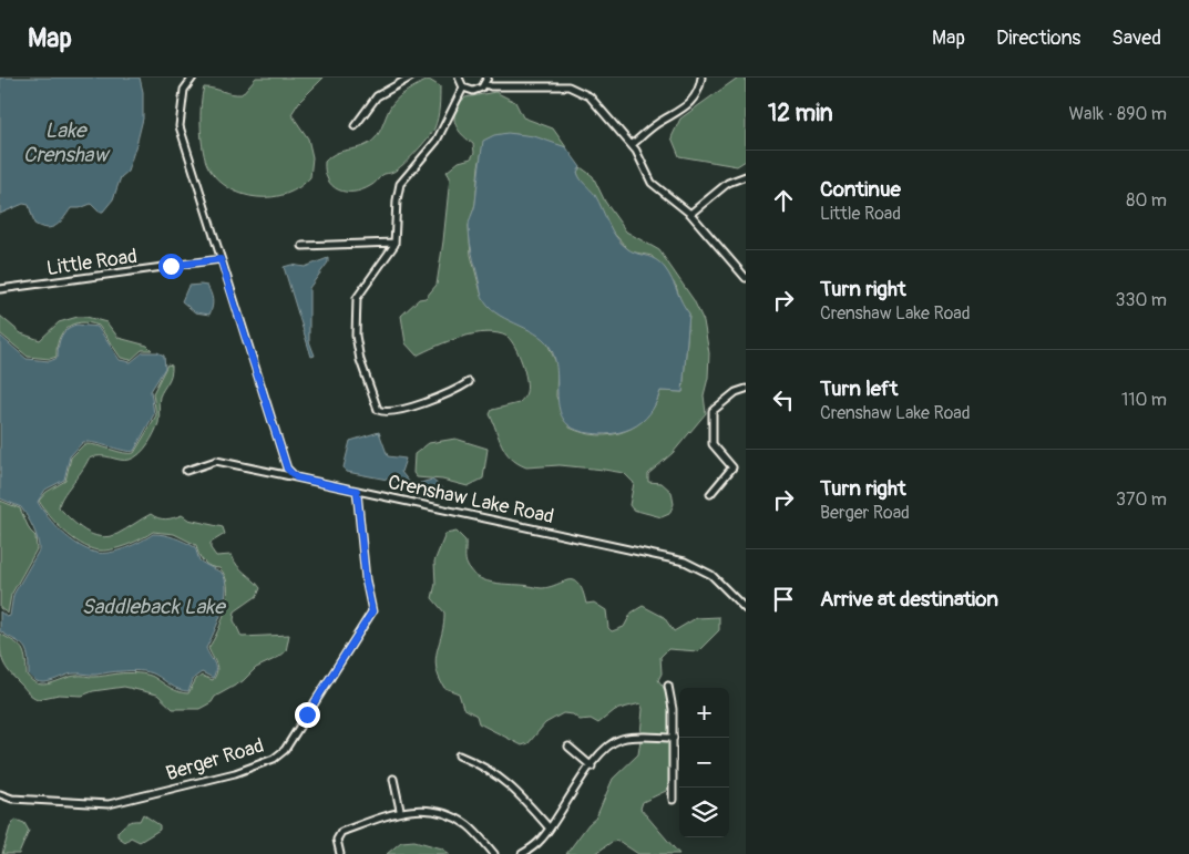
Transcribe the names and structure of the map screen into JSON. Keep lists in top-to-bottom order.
{
  "streets": {
    "street": ["Little Road", "Crenshaw Lake Road", "Berger Road"]
  },
  "crossings": [
    ["Crenshaw Lake Road", "Berger Road"]
  ],
  "water": ["Lake Crenshaw", "Saddleback Lake"],
  "page": {
    "header": "Map",
    "nav": ["Map", "Directions", "Saved"],
    "heading": ["12 min", "Walk · 890 m"],
    "list": [
      ["Continue", "Little Road", "80 m"],
      ["Turn right", "Crenshaw Lake Road", "330 m"],
      ["Turn left", "Crenshaw Lake Road", "110 m"],
      ["Turn right", "Berger Road", "370 m"],
      "Arrive at destination"
    ],
    "map_buttons": ["+", "−"]
  }
}
